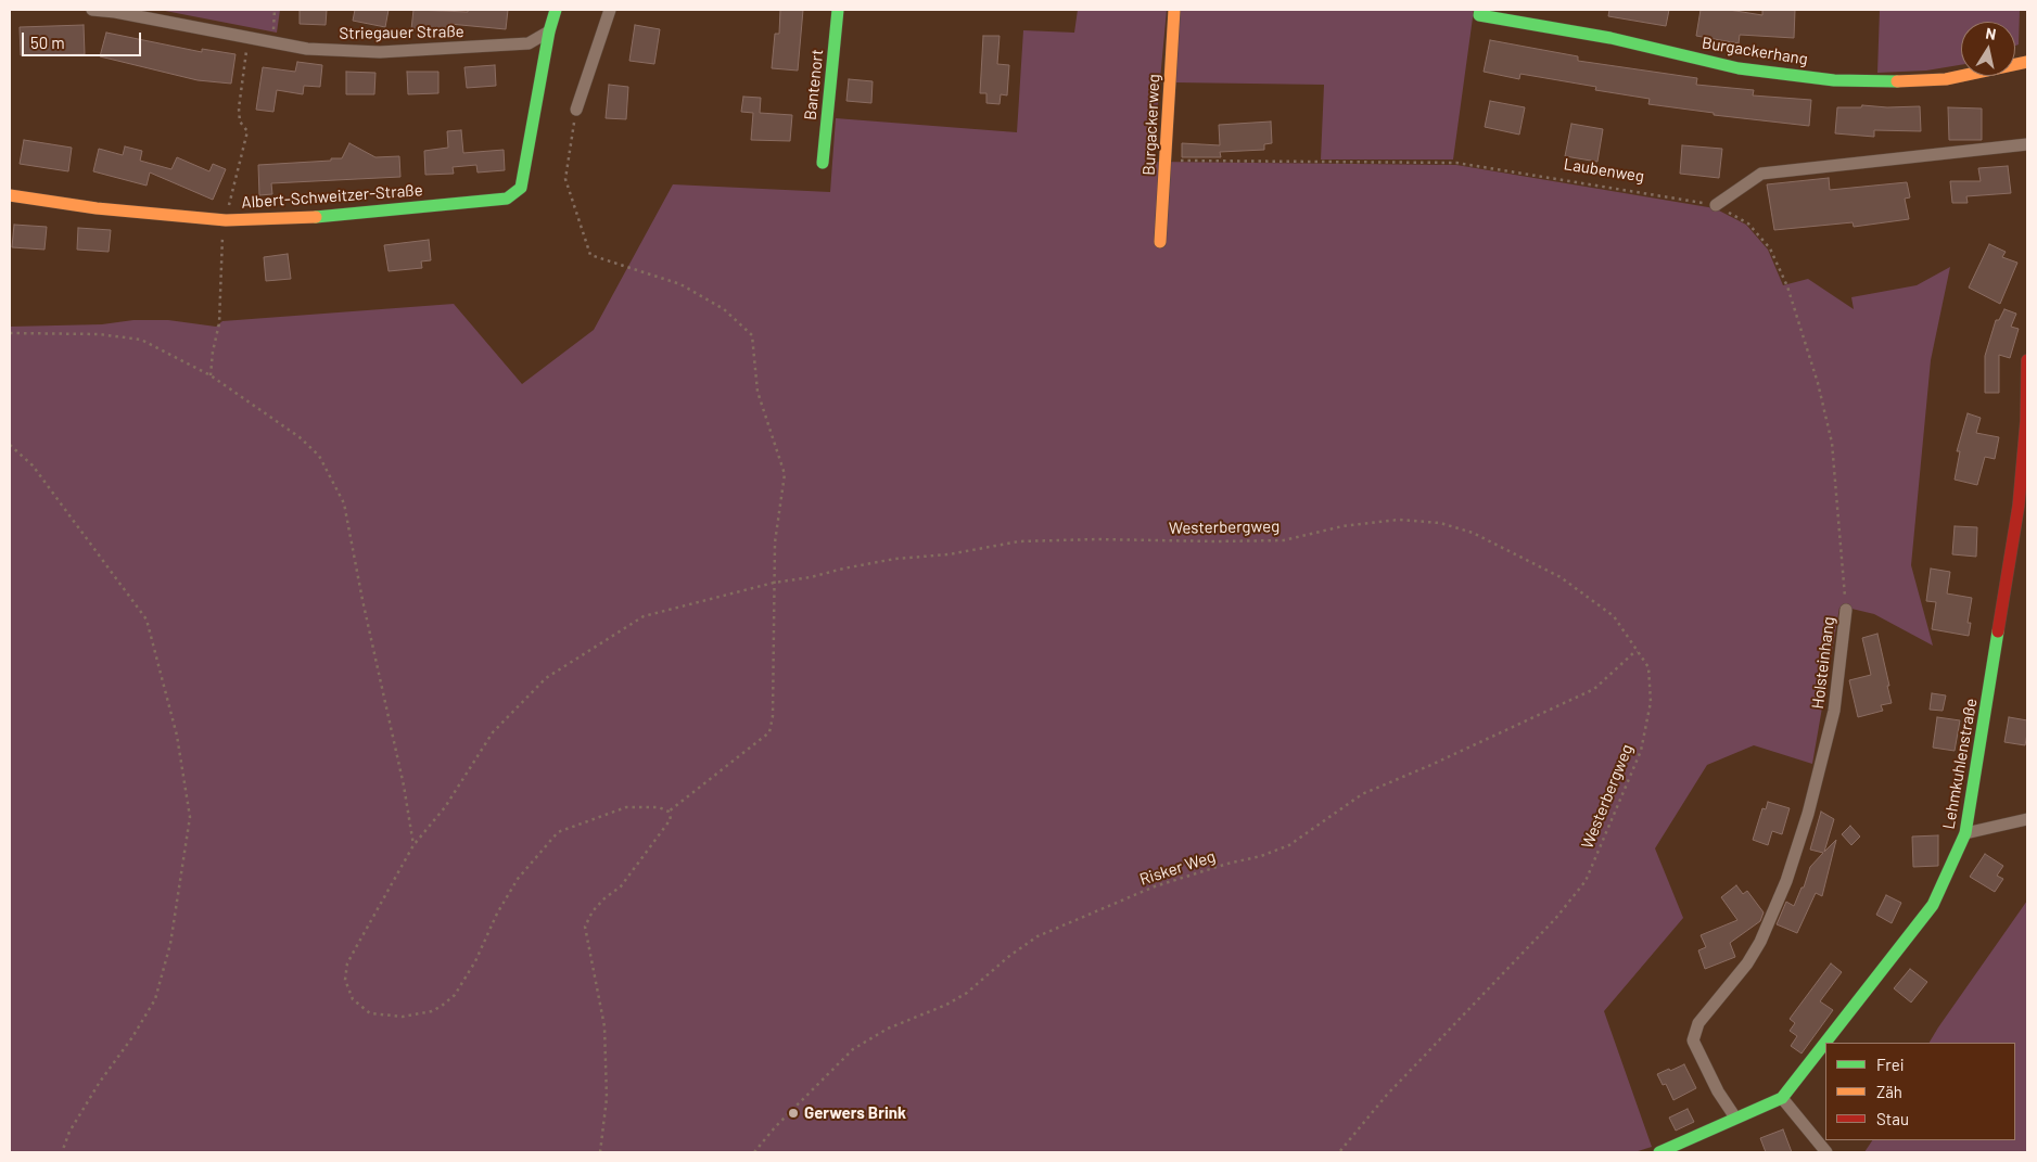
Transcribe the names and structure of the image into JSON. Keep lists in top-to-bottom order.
{
  "streets": {
    "street": [
      "Striegauer Straße",
      "Burgackerhang",
      "Bantenort",
      "Burgackerweg",
      "Albert-Schweitzer-Straße",
      "Holsteinhang",
      "Lehmkuhlenstraße"
    ],
    "path": ["Laubenweg", "Westerbergweg", "Risker Weg"]
  },
  "crossings": [
    ["Striegauer Straße", "Albert-Schweitzer-Straße"],
    ["Burgackerweg", "Laubenweg"],
    ["Laubenweg", "Holsteinhang"],
    ["Westerbergweg", "Risker Weg"],
    ["Holsteinhang", "Lehmkuhlenstraße"]
  ],
  "places": ["Gerwers Brink"],
  "legend": ["Frei", "Zäh", "Stau"],
  "scale_bar": "50 m",
  "north": "top"
}
